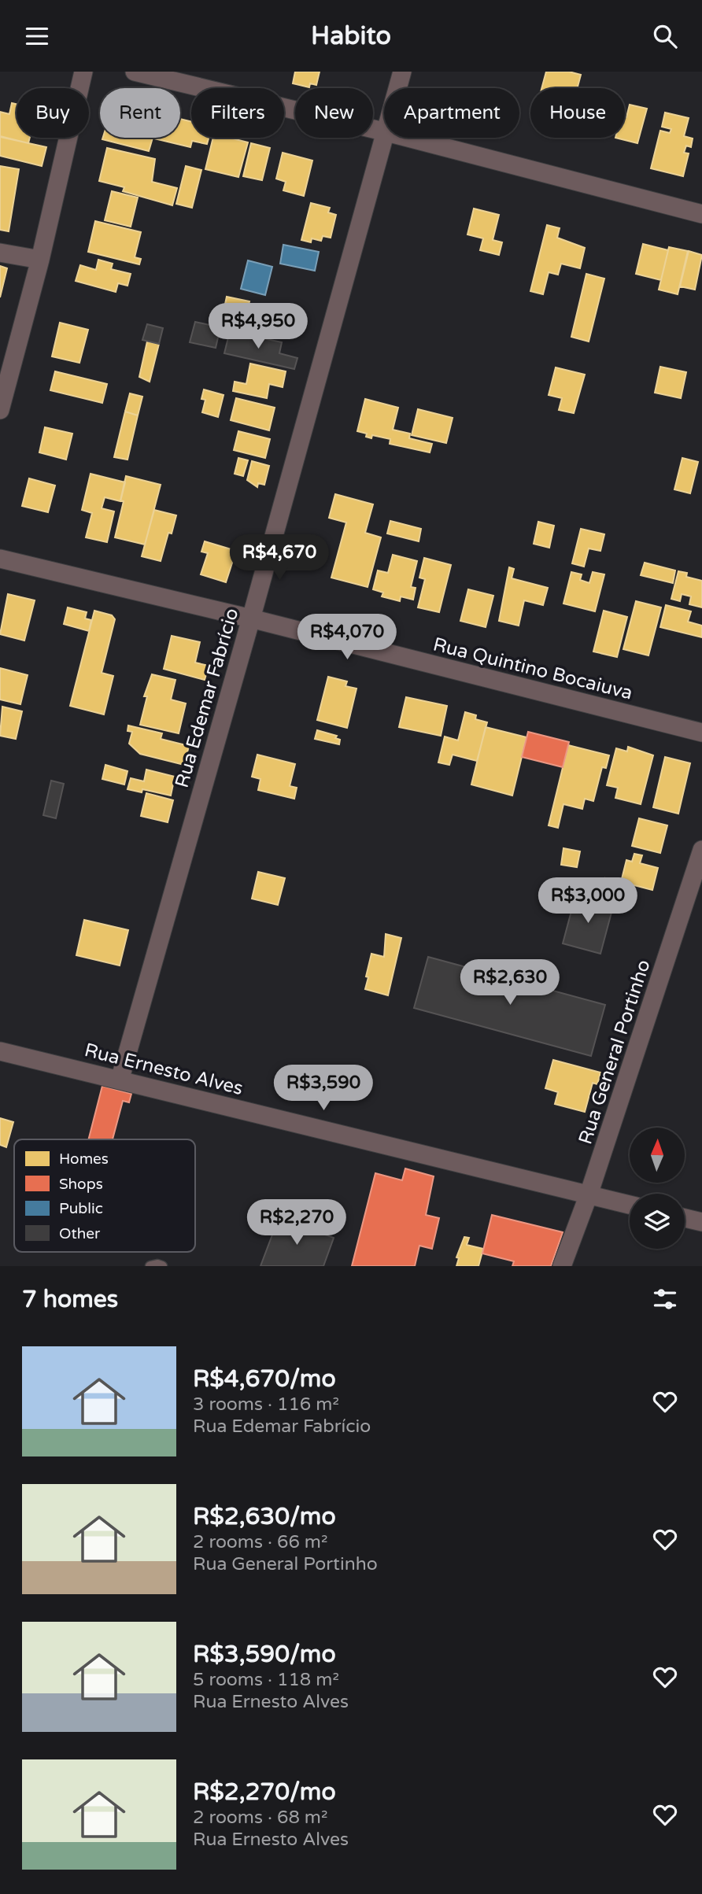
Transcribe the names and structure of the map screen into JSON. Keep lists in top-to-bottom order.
{
  "streets": {
    "street": [
      "Rua Quintino Bocaiuva",
      "Rua Edemar Fabrício",
      "Rua General Portinho",
      "Rua Ernesto Alves"
    ]
  },
  "crossings": [
    ["Rua Quintino Bocaiuva", "Rua Edemar Fabrício"],
    ["Rua Edemar Fabrício", "Rua Ernesto Alves"],
    ["Rua General Portinho", "Rua Ernesto Alves"]
  ],
  "legend": [
    "Homes",
    "Shops",
    "Public",
    "Other"
  ],
  "north": "top",
  "page": {
    "header": "Habito",
    "chip": [
      "Buy",
      "Rent",
      "Filters",
      "New",
      "Apartment",
      "House"
    ],
    "price": [
      "R$4,950",
      "R$4,670",
      "R$4,070",
      "R$3,000",
      "R$2,630",
      "R$3,590",
      "R$2,270"
    ],
    "heading": "7 homes",
    "list": [
      {
        "name": "R$4,670/mo",
        "note": "3 rooms · 116 m² · Rua Edemar Fabrício"
      },
      {
        "name": "R$2,630/mo",
        "note": "2 rooms · 66 m² · Rua General Portinho"
      },
      {
        "name": "R$3,590/mo",
        "note": "5 rooms · 118 m² · Rua Ernesto Alves"
      },
      {
        "name": "R$2,270/mo",
        "note": "2 rooms · 68 m² · Rua Ernesto Alves"
      }
    ]
  }
}
